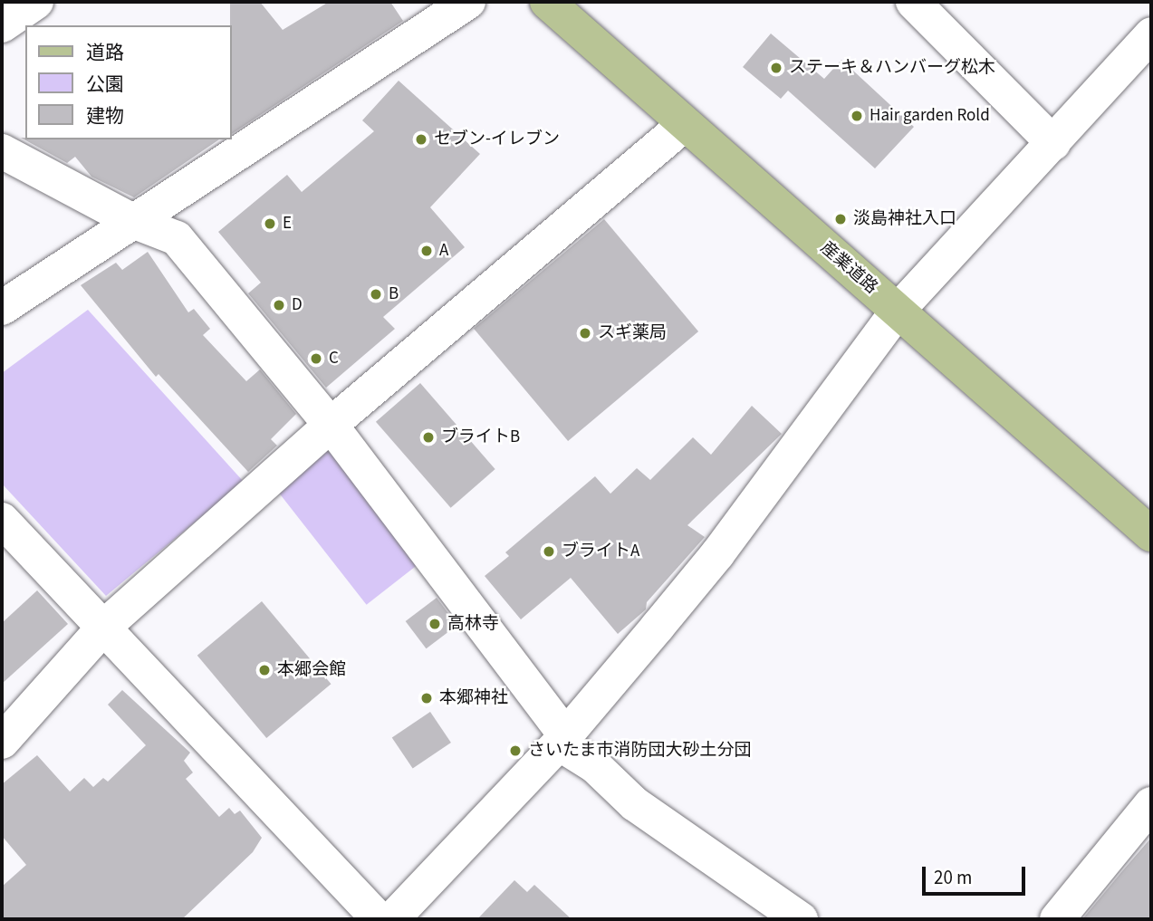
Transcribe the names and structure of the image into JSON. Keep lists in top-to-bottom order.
{
  "streets": {
    "main road": ["産業道路"]
  },
  "places": [
    "ステーキ＆ハンバーグ松木",
    "Hair garden Rold",
    "セブン-イレブン",
    "淡島神社入口",
    "E",
    "A",
    "B",
    "D",
    "スギ薬局",
    "C",
    "ブライトB",
    "ブライトA",
    "高林寺",
    "本郷会館",
    "本郷神社",
    "さいたま市消防団大砂土分団"
  ],
  "legend": ["道路", "公園", "建物"],
  "scale_bar": "20 m"
}
